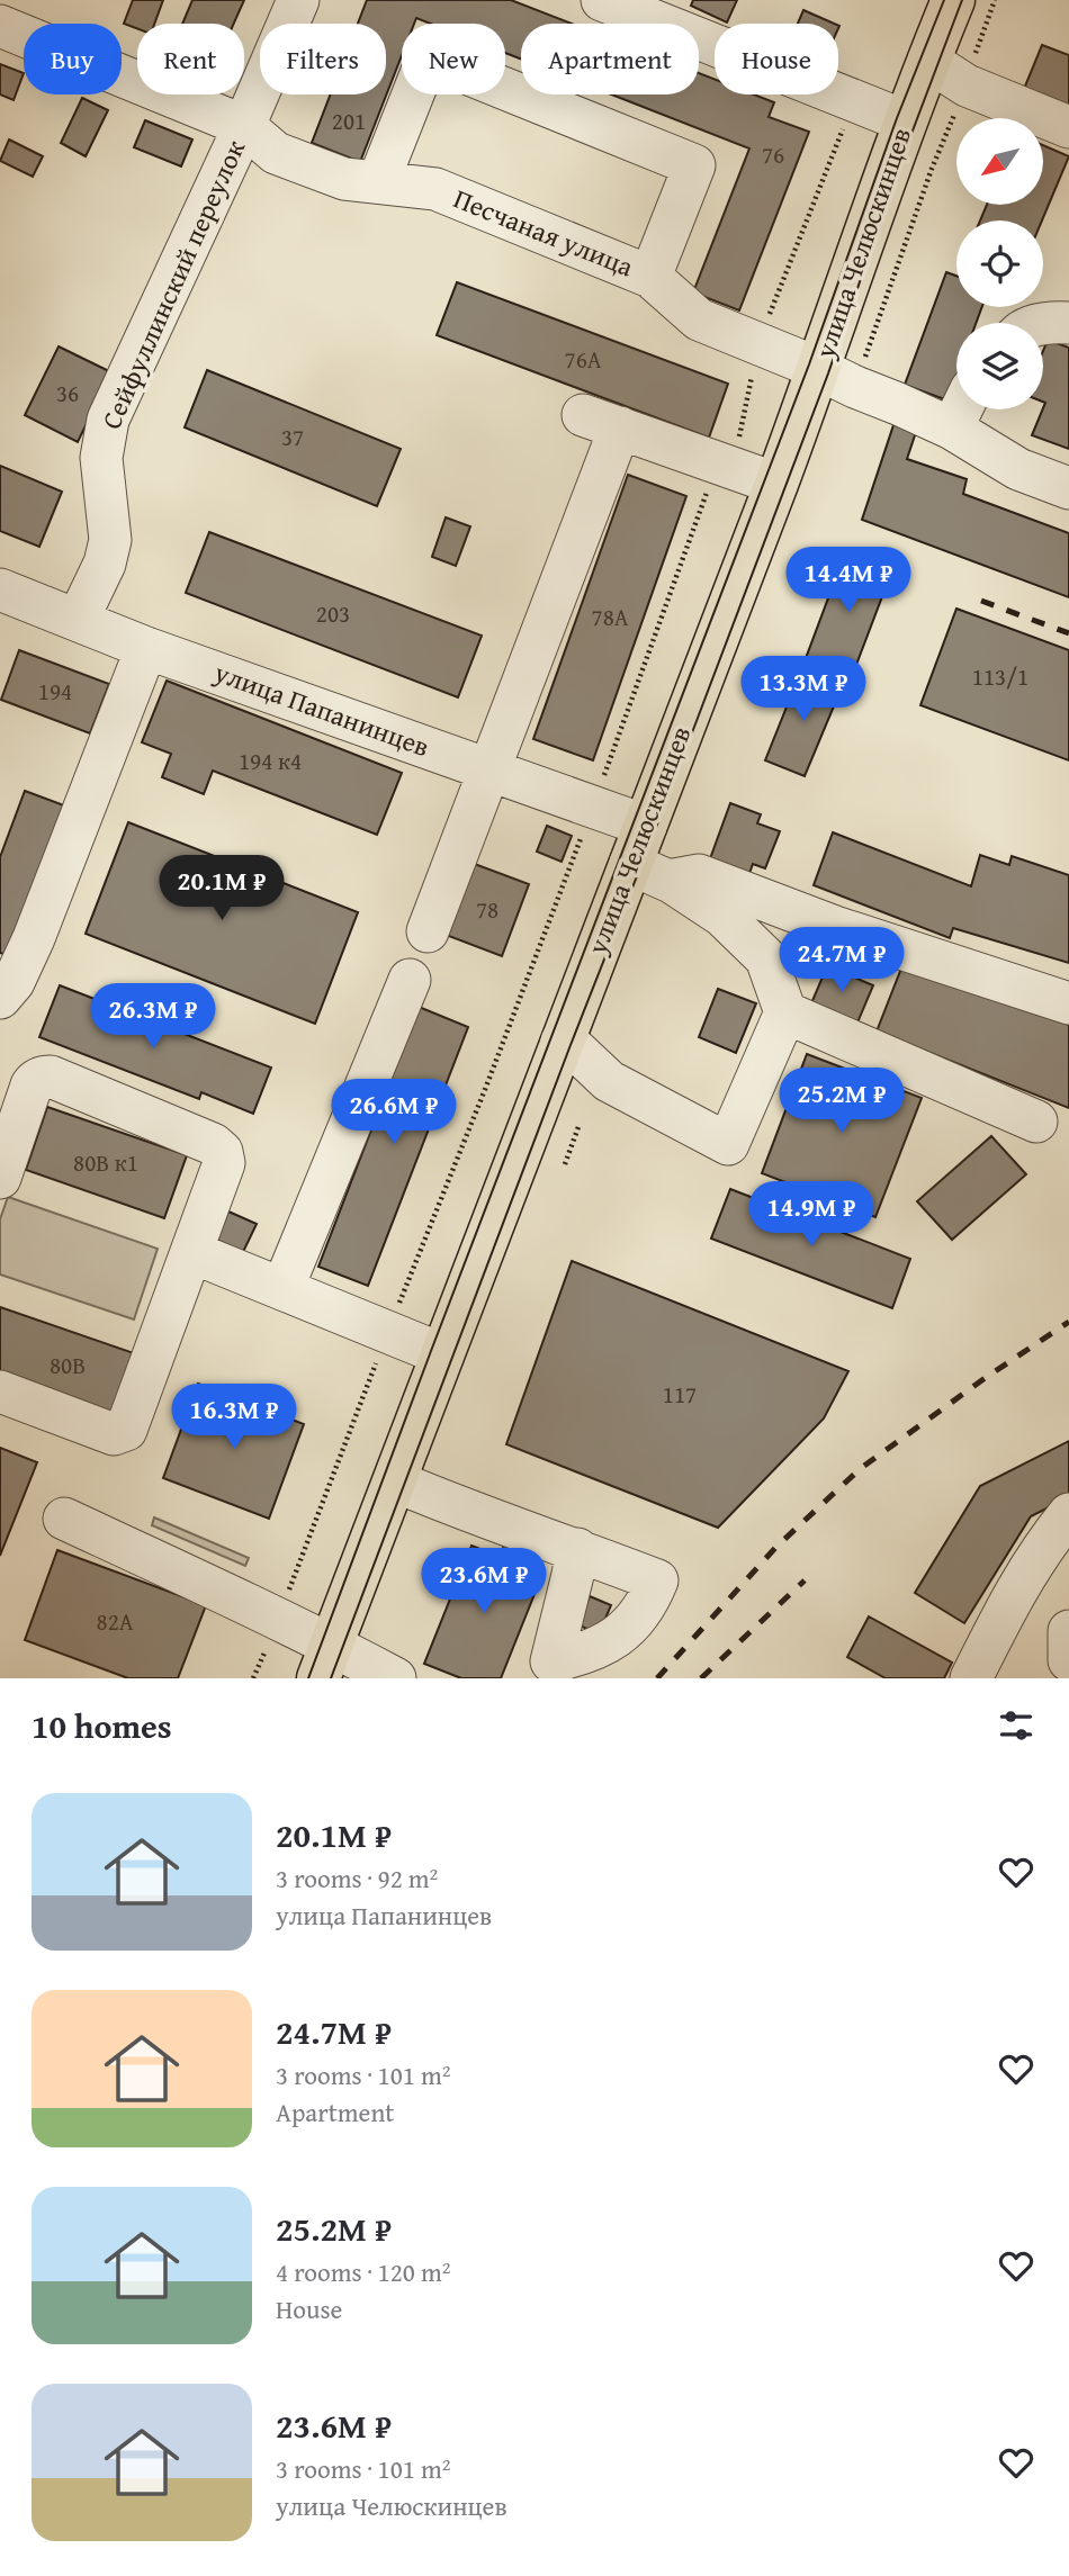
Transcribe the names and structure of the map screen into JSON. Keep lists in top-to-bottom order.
{
  "streets": {
    "main road": ["улица Челюскинцев"],
    "street": ["Песчаная улица", "Сейфуллинский переулок", "улица Папанинцев"]
  },
  "crossings": [
    ["Песчаная улица", "улица Челюскинцев"],
    ["Песчаная улица", "Сейфуллинский переулок"],
    ["улица Челюскинцев", "улица Папанинцев"],
    ["Сейфуллинский переулок", "улица Папанинцев"]
  ],
  "house_numbers": [
    "201",
    "76",
    "76А",
    "36",
    "37",
    "203",
    "78А",
    "113/1",
    "194",
    "194 к4",
    "78",
    "80В к1",
    "80В",
    "117",
    "82А"
  ],
  "north": "bottom left",
  "page": {
    "chip": [
      "Buy",
      "Rent",
      "Filters",
      "New",
      "Apartment",
      "House"
    ],
    "price": [
      "14.4M ₽",
      "13.3M ₽",
      "20.1M ₽",
      "24.7M ₽",
      "26.3M ₽",
      "25.2M ₽",
      "26.6M ₽",
      "14.9M ₽",
      "16.3M ₽",
      "23.6M ₽"
    ],
    "heading": "10 homes",
    "list": [
      {
        "name": "20.1M ₽",
        "note": "3 rooms · 92 m² · улица Папанинцев"
      },
      {
        "name": "24.7M ₽",
        "note": "3 rooms · 101 m² · Apartment"
      },
      {
        "name": "25.2M ₽",
        "note": "4 rooms · 120 m² · House"
      },
      {
        "name": "23.6M ₽",
        "note": "3 rooms · 101 m² · улица Челюскинцев"
      }
    ]
  }
}
